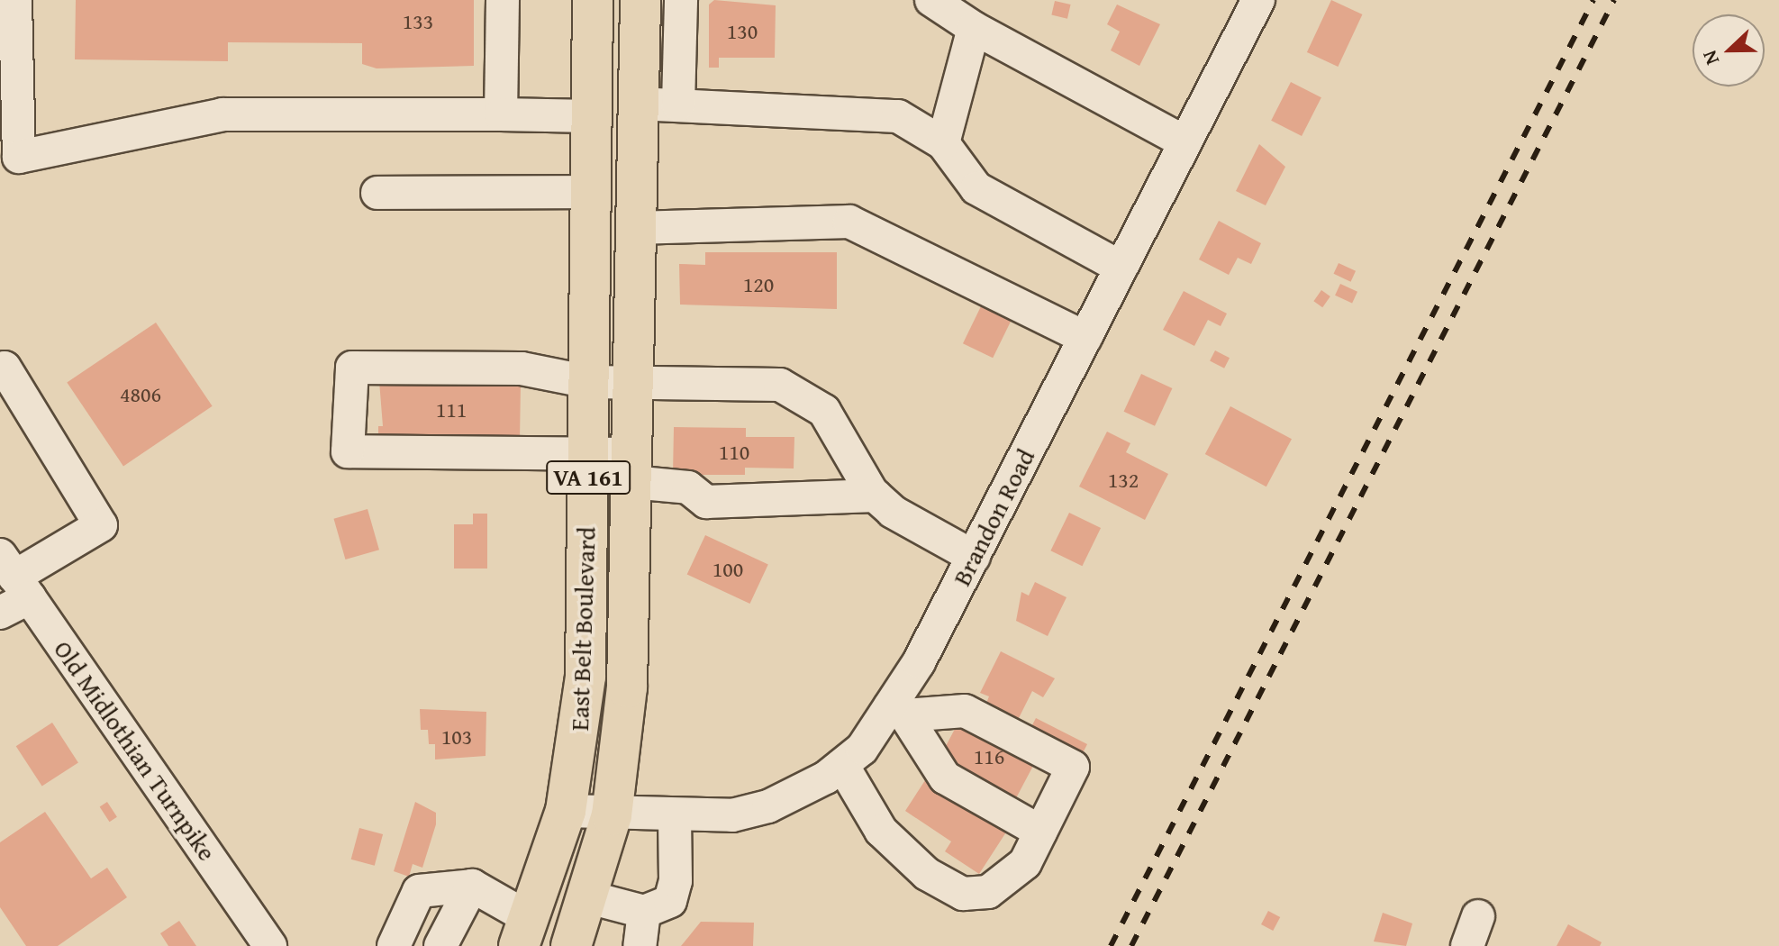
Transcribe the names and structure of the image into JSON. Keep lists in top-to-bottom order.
{
  "streets": {
    "main road": ["VA 161", "East Belt Boulevard"],
    "street": ["Brandon Road", "Old Midlothian Turnpike"]
  },
  "crossings": [
    ["Brandon Road", "East Belt Boulevard"]
  ],
  "house_numbers": [
    "133",
    "130",
    "120",
    "4806",
    "111",
    "110",
    "132",
    "100",
    "103",
    "116"
  ],
  "north": "left"
}
